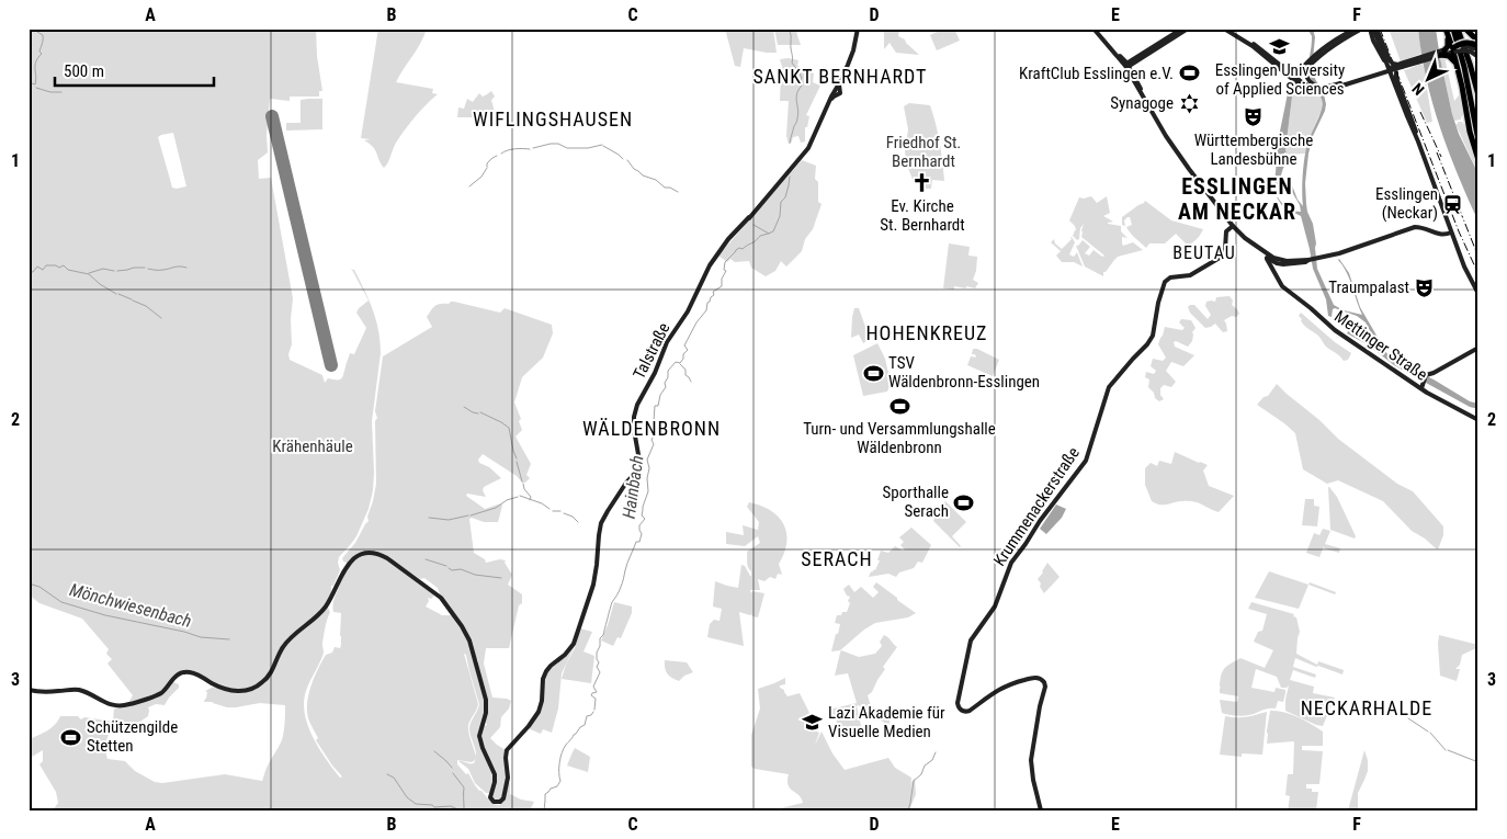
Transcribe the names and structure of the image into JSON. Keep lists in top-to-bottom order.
{
  "streets": {
    "main road": ["Mettinger Straße", "Talstraße", "Krummenackerstraße"]
  },
  "districts": [
    "SANKT BERNHARDT",
    "WIFLINGSHAUSEN",
    "ESSLINGEN AM NECKAR",
    "BEUTAU",
    "HOHENKREUZ",
    "WÄLDENBRONN",
    "SERACH",
    "NECKARHALDE"
  ],
  "water": ["Hainbach", "Mönchwiesenbach"],
  "parks": ["Friedhof St. Bernhardt", "Krähenhäule"],
  "places": {
    "school or university": ["Esslingen University of Applied Sciences", "Lazi Akademie für Visuelle Medien"],
    "sports": [
      "KraftClub Esslingen e.V.",
      "TSV Wäldenbronn-Esslingen",
      "Turn- und Versammlungshalle Wäldenbronn",
      "Sporthalle Serach",
      "Schützengilde Stetten"
    ],
    "synagogue": ["Synagoge"],
    "theatre": ["Württembergische Landesbühne", "Traumpalast"],
    "church": ["Ev. Kirche St. Bernhardt"],
    "station": ["Esslingen (Neckar)"]
  },
  "scale_bar": "500 m",
  "north": "bottom left",
  "grid": {
    "columns": [
      "A",
      "B",
      "C",
      "D",
      "E",
      "F"
    ],
    "rows": ["1", "2", "3"]
  }
}
